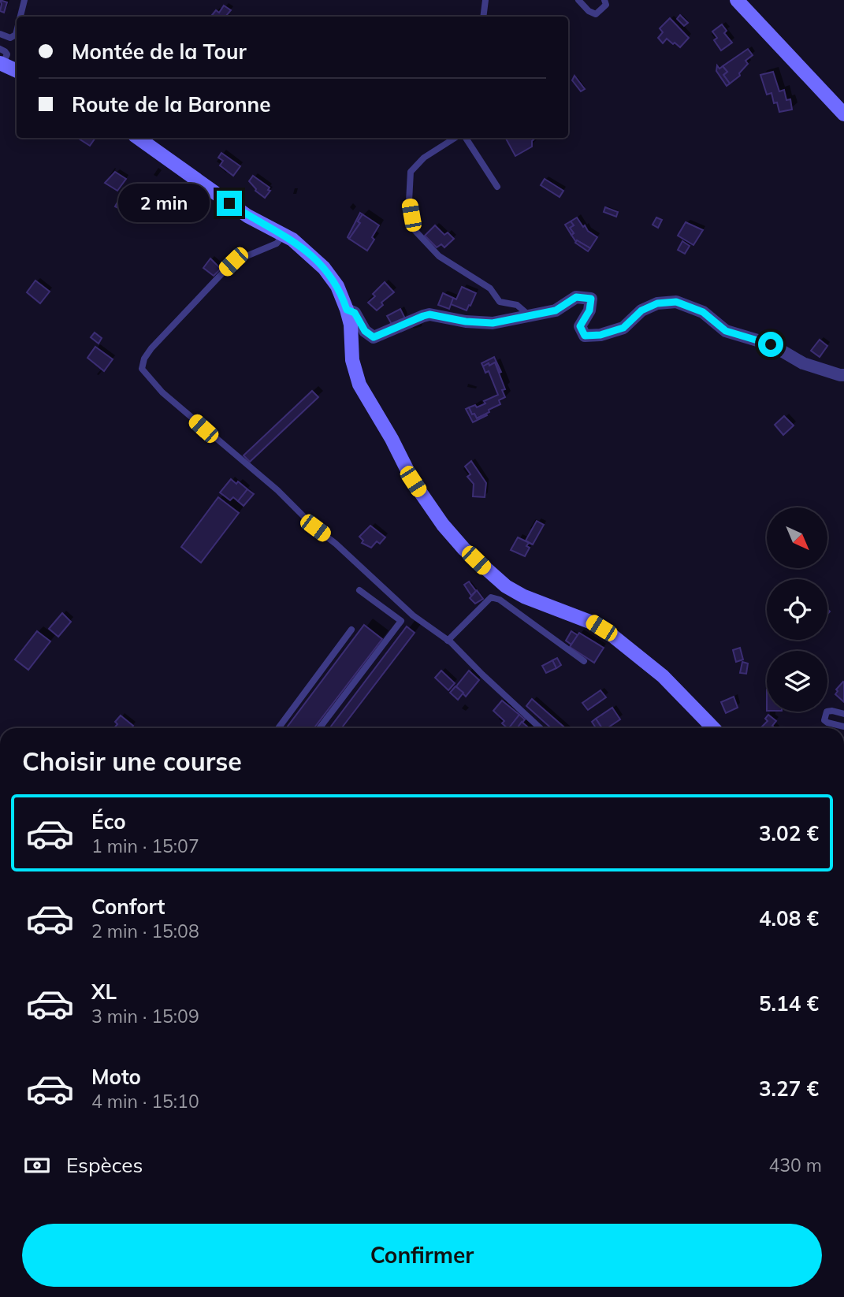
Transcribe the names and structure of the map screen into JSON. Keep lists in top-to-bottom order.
{
  "north": "bottom right",
  "page": {
    "banner": ["Montée de la Tour", "Route de la Baronne"],
    "bubble": "2 min",
    "heading": "Choisir une course",
    "list": [
      {
        "name": "Éco",
        "note": "1 min · 15:07",
        "value": "3.02 €"
      },
      {
        "name": "Confort",
        "note": "2 min · 15:08",
        "value": "4.08 €"
      },
      {
        "name": "XL",
        "note": "3 min · 15:09",
        "value": "5.14 €"
      },
      {
        "name": "Moto",
        "note": "4 min · 15:10",
        "value": "3.27 €"
      }
    ],
    "pay": ["Espèces", "430 m"],
    "buttons": "Confirmer"
  }
}
